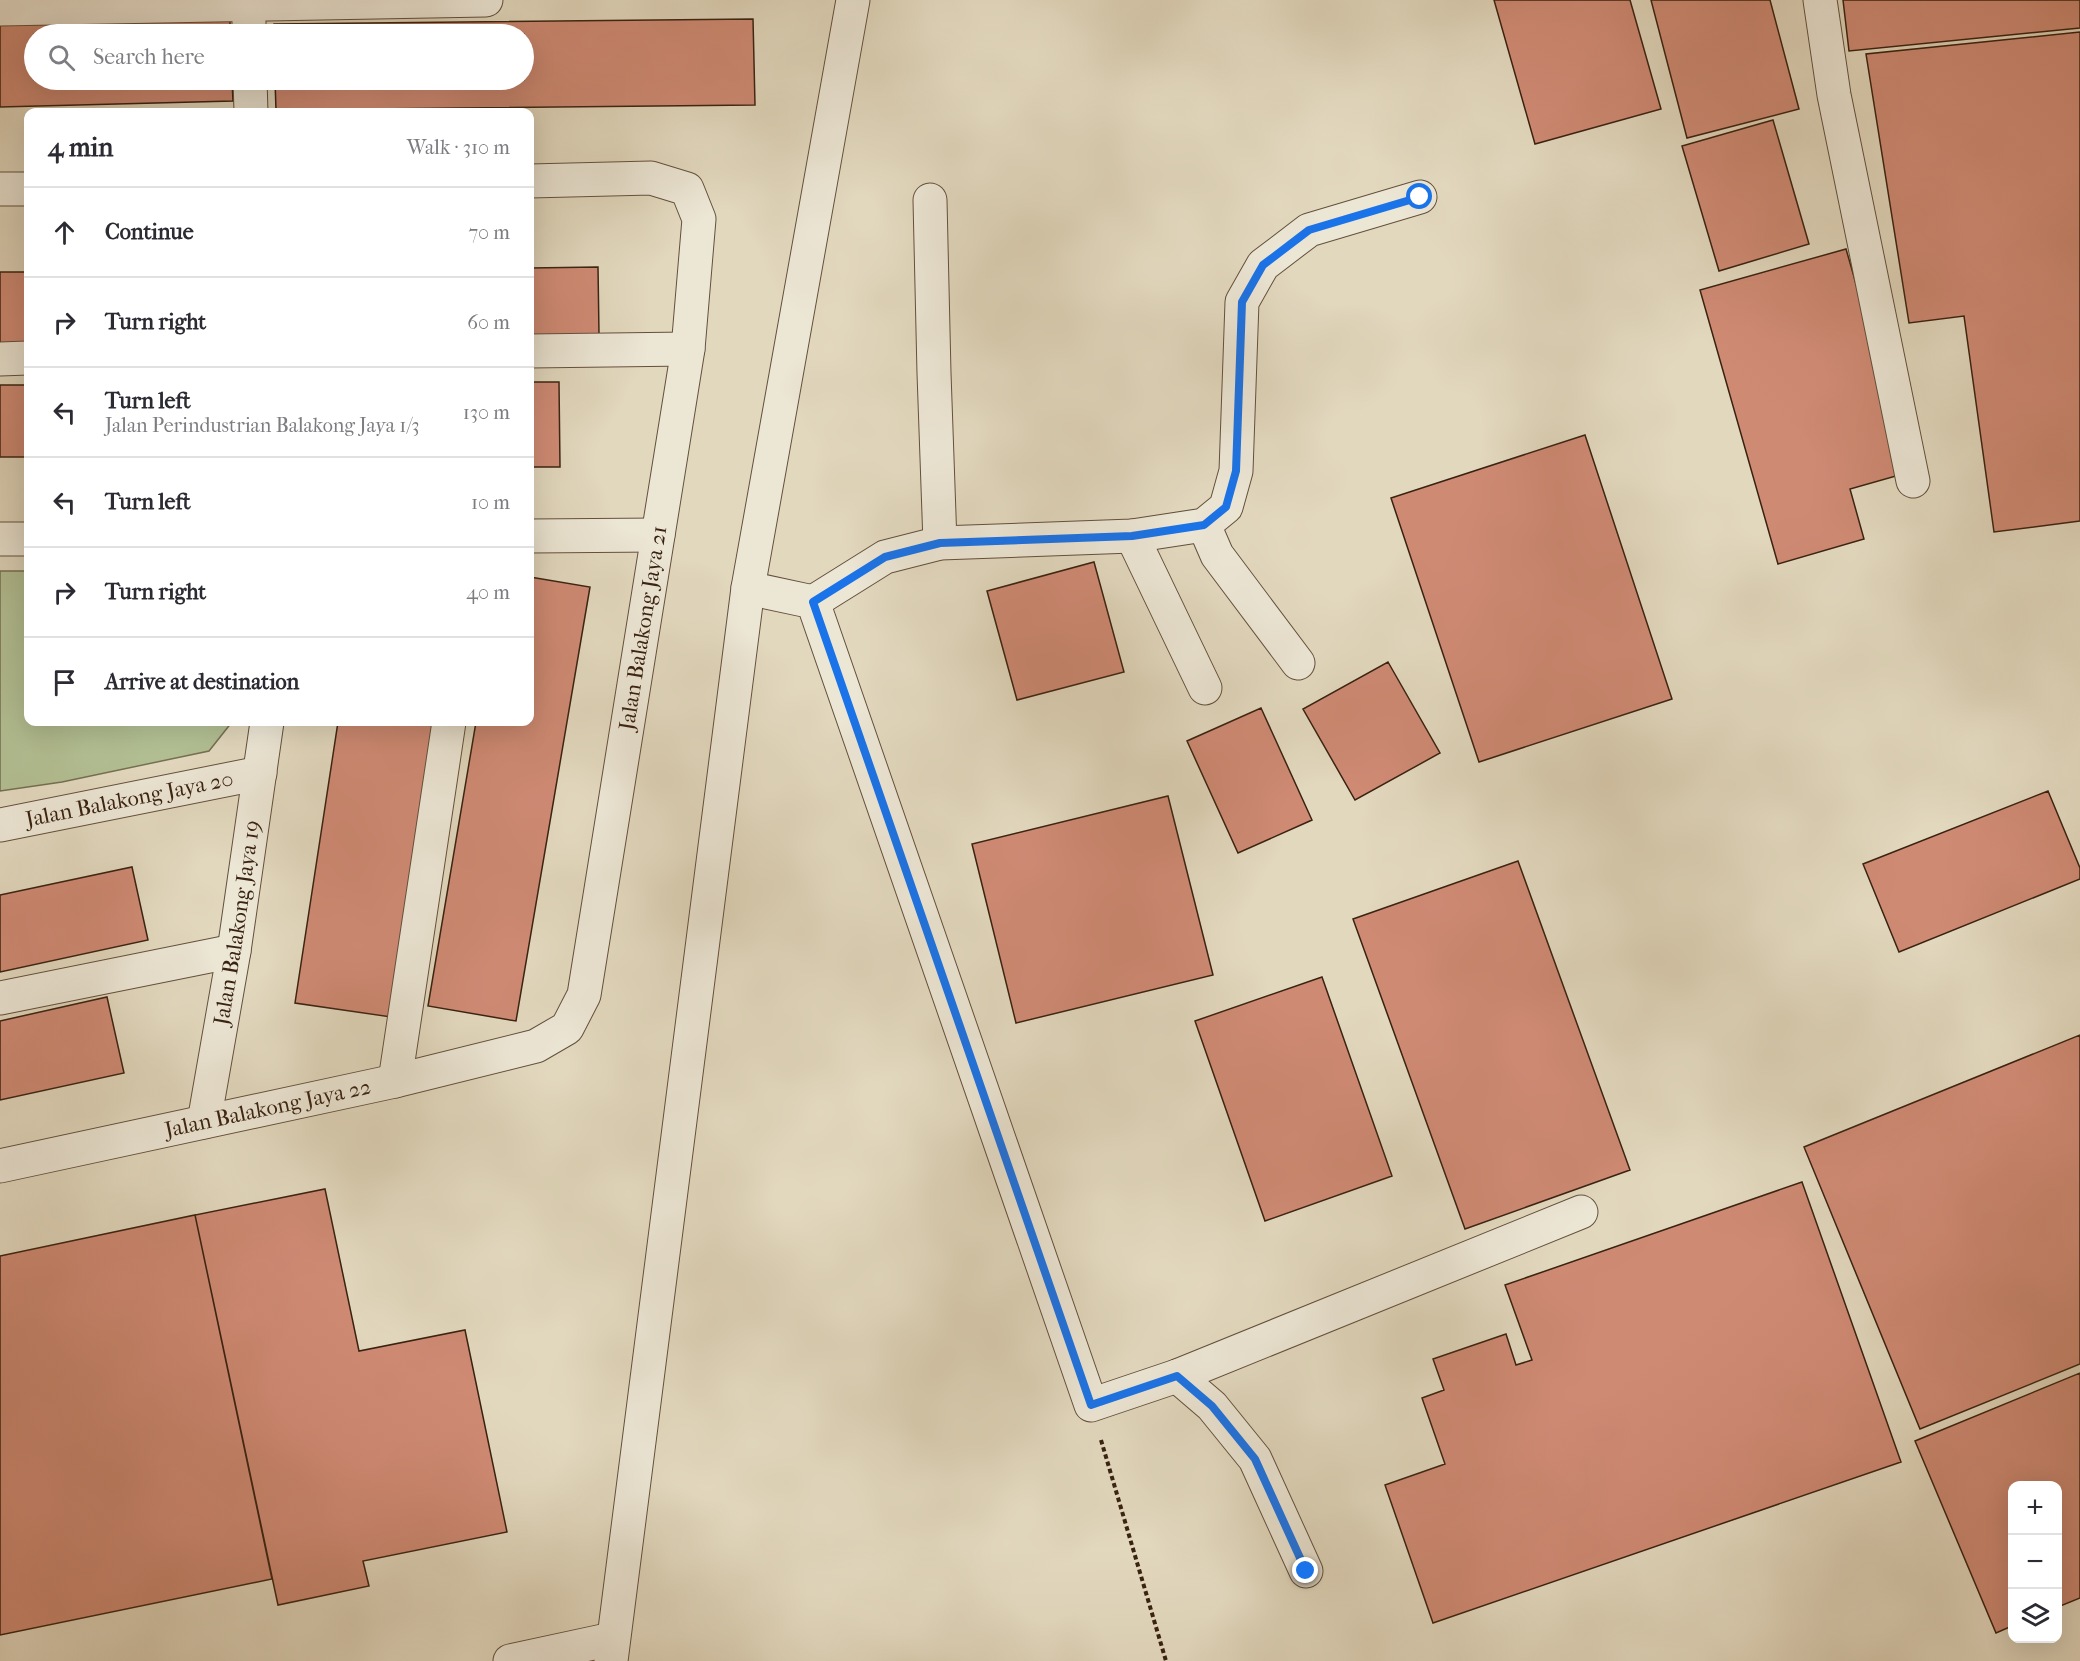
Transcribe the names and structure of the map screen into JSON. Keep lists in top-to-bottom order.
{
  "streets": {
    "street": [
      "Jalan Balakong Jaya 21",
      "Jalan Balakong Jaya 20",
      "Jalan Balakong Jaya 19",
      "Jalan Balakong Jaya 22"
    ]
  },
  "crossings": [
    ["Jalan Balakong Jaya 21", "Jalan Balakong Jaya 22"],
    ["Jalan Balakong Jaya 20", "Jalan Balakong Jaya 19"],
    ["Jalan Balakong Jaya 19", "Jalan Balakong Jaya 22"]
  ],
  "page": {
    "search": "Search here",
    "heading": ["4 min", "Walk · 310 m"],
    "list": [
      ["Continue", "70 m"],
      ["Turn right", "60 m"],
      ["Turn left", "Jalan Perindustrian Balakong Jaya 1/3", "130 m"],
      ["Turn left", "10 m"],
      ["Turn right", "40 m"],
      "Arrive at destination"
    ],
    "map_buttons": ["+", "−"]
  }
}
